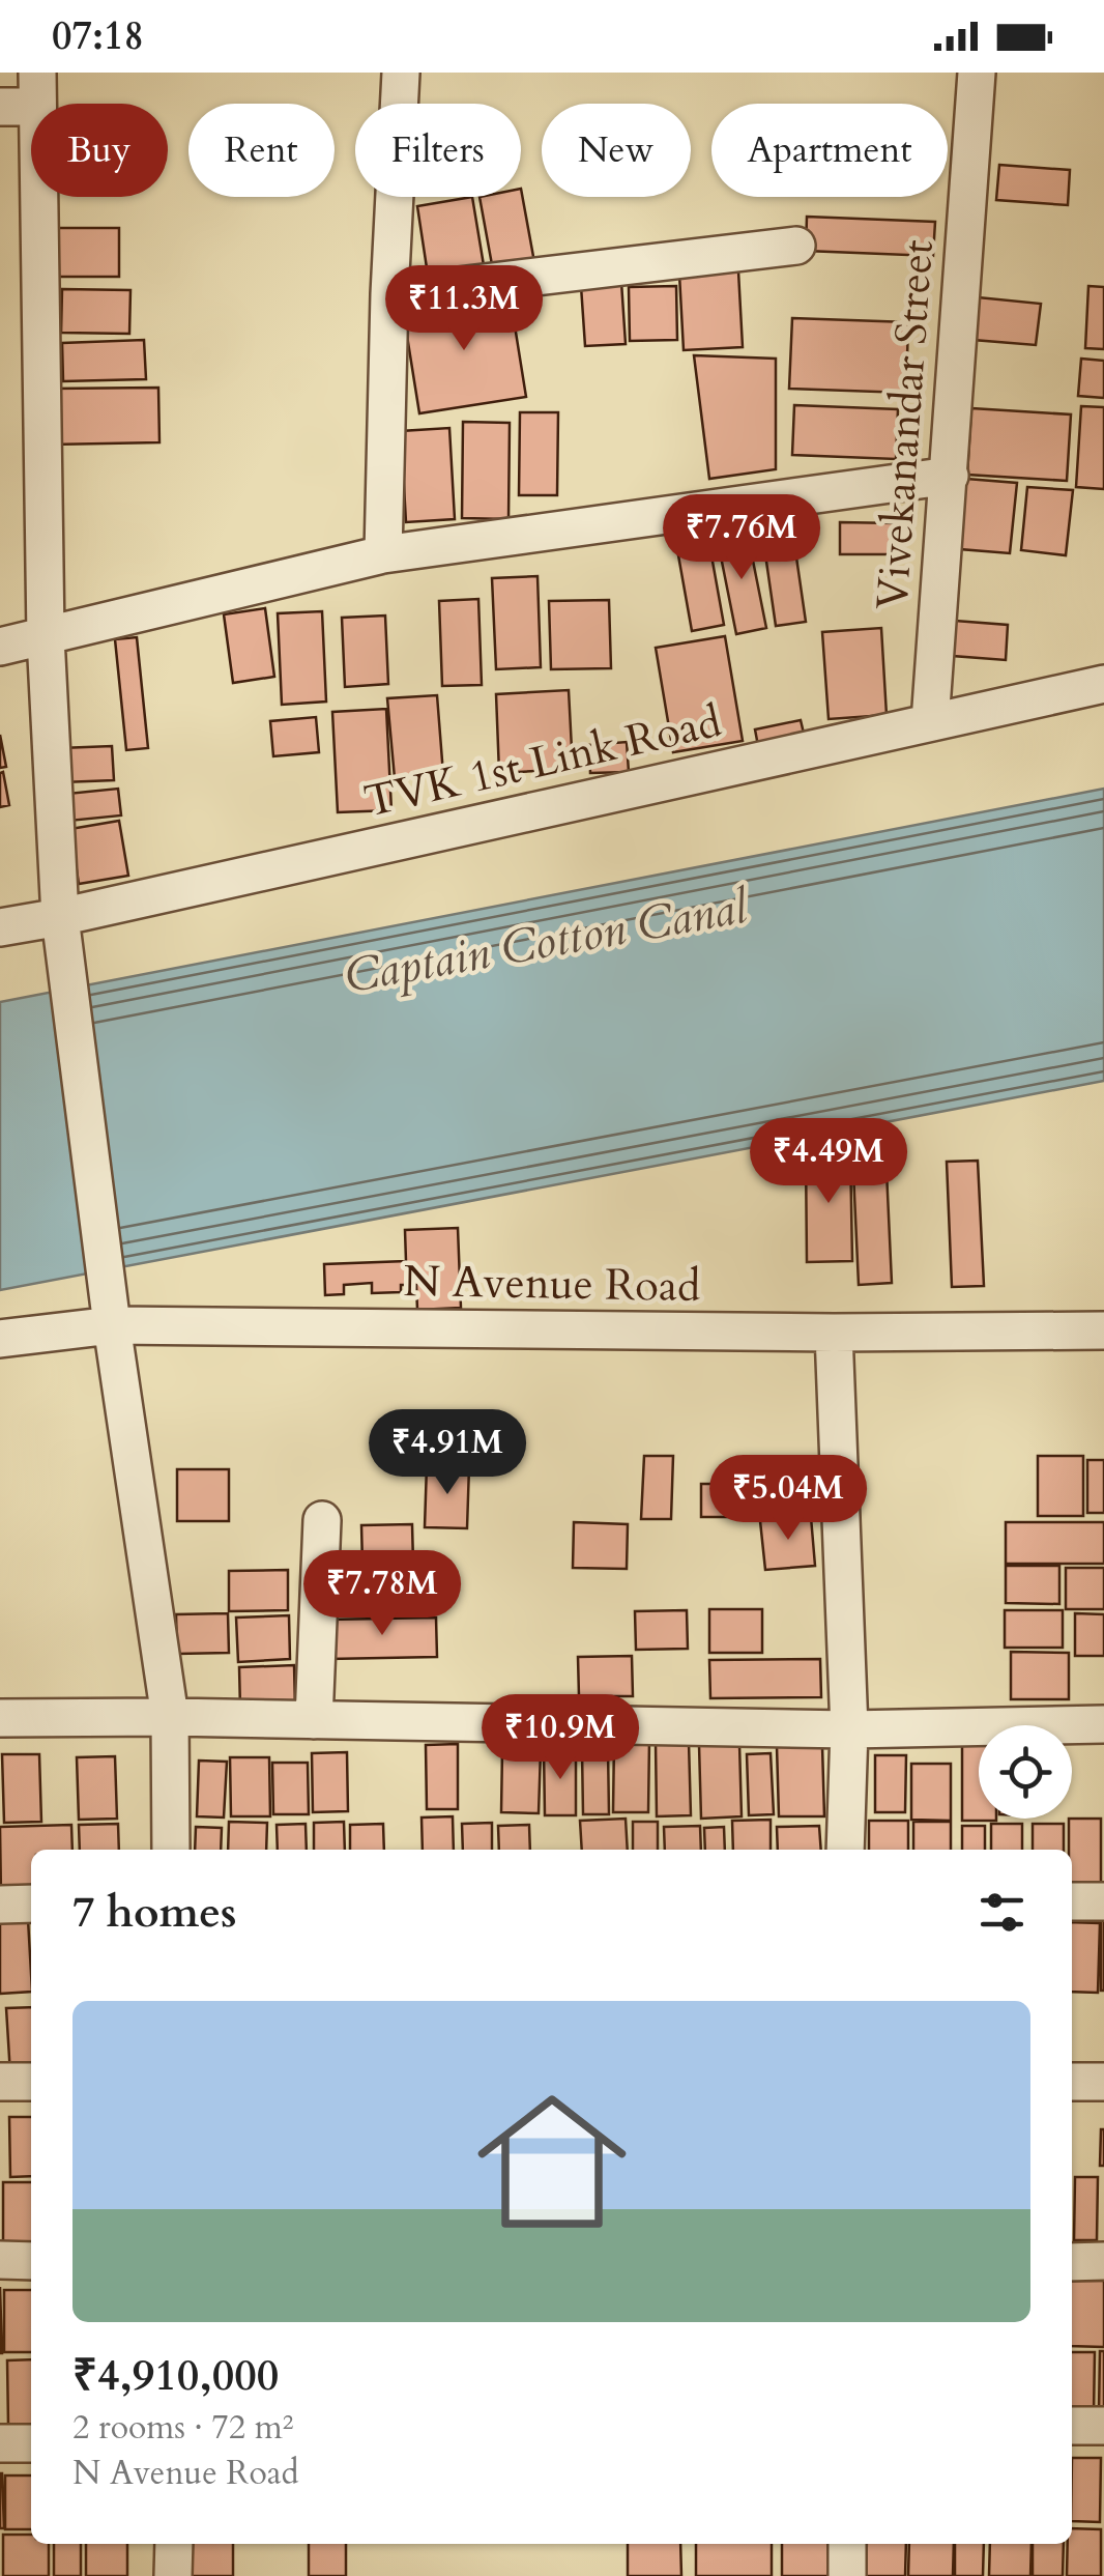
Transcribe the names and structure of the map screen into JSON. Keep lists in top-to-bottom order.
{
  "streets": {
    "street": ["Vivekanandar Street", "TVK 1st Link Road", "N Avenue Road"]
  },
  "crossings": [
    ["Vivekanandar Street", "TVK 1st Link Road"]
  ],
  "water": ["Captain Cotton Canal"],
  "page": {
    "status": "07:18",
    "chip": [
      "Buy",
      "Rent",
      "Filters",
      "New",
      "Apartment"
    ],
    "price": [
      "₹11.3M",
      "₹7.76M",
      "₹4.49M",
      "₹4.91M",
      "₹5.04M",
      "₹7.78M",
      "₹10.9M"
    ],
    "heading": "7 homes",
    "list": [
      {
        "name": "₹4,910,000",
        "note": "2 rooms · 72 m² · N Avenue Road"
      }
    ]
  }
}
